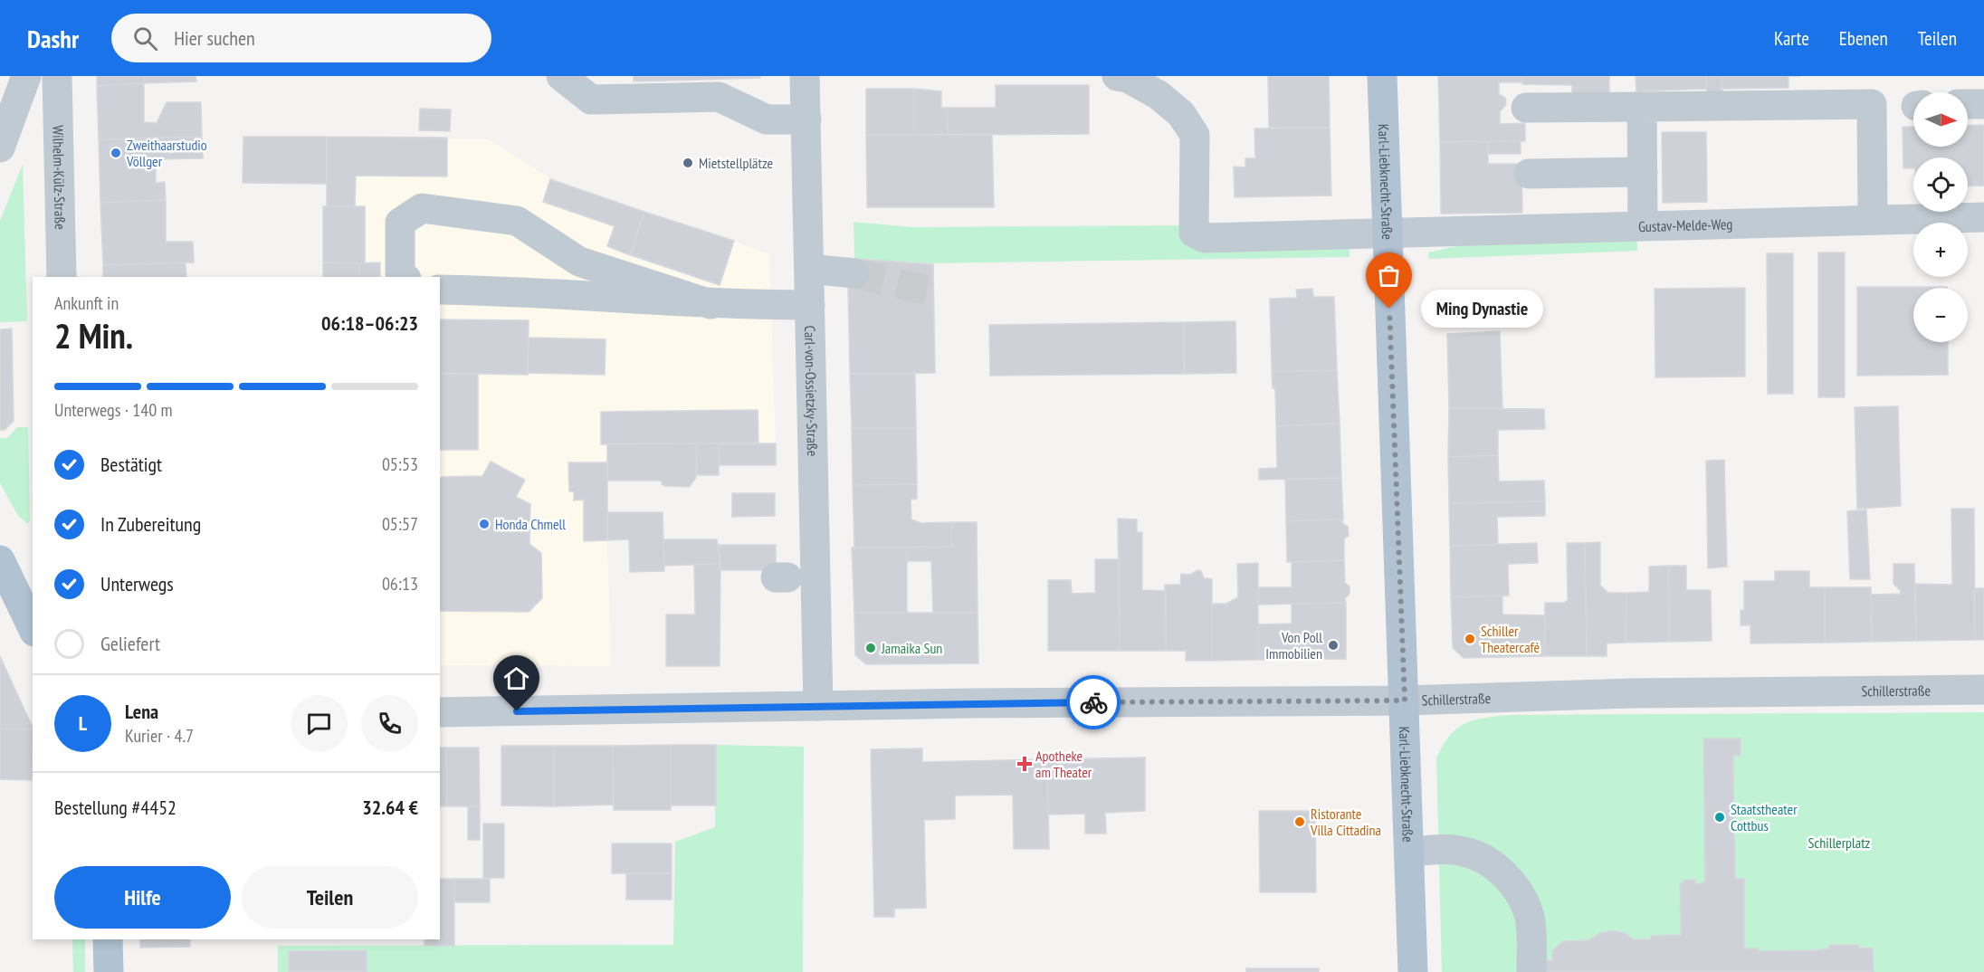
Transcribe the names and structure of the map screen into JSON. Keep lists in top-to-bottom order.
{
  "streets": {
    "main road": ["Karl-Liebknecht-Straße"],
    "street": [
      "Wilhelm-Külz-Straße",
      "Gustav-Melde-Weg",
      "Carl-von-Ossietzky-Straße",
      "Schillerstraße"
    ]
  },
  "crossings": [
    ["Karl-Liebknecht-Straße", "Gustav-Melde-Weg"],
    ["Karl-Liebknecht-Straße", "Schillerstraße"],
    ["Carl-von-Ossietzky-Straße", "Schillerstraße"]
  ],
  "parks": ["Schillerplatz"],
  "places": {
    "other": [
      "Zweithaarstudio Völlger",
      "Mietstellplätze",
      "Ming Dynastie",
      "Honda Chmell",
      "Schiller Theatercafé",
      "Von Poll Immobilien",
      "Jamaika Sun",
      "Staatstheater Cottbus",
      "Ristorante Villa Cittadina"
    ],
    "health": ["Apotheke am Theater"]
  },
  "north": "right",
  "page": {
    "header": "Dashr",
    "search": "Hier suchen",
    "nav": ["Karte", "Ebenen", "Teilen"],
    "map_buttons": ["+", "−"],
    "heading": ["2 Min.", "Ankunft in", "06:18–06:23"],
    "panel": [
      "Lena",
      "Kurier · 4.7",
      "Bestellung #4452",
      "32.64 €"
    ],
    "bubble": "Ming Dynastie",
    "bar": "Unterwegs · 140 m",
    "list": [
      ["Bestätigt", "05:53"],
      ["In Zubereitung", "05:57"],
      ["Unterwegs", "06:13"],
      "Geliefert"
    ],
    "round": "L",
    "buttons": ["Hilfe", "Teilen"]
  }
}
